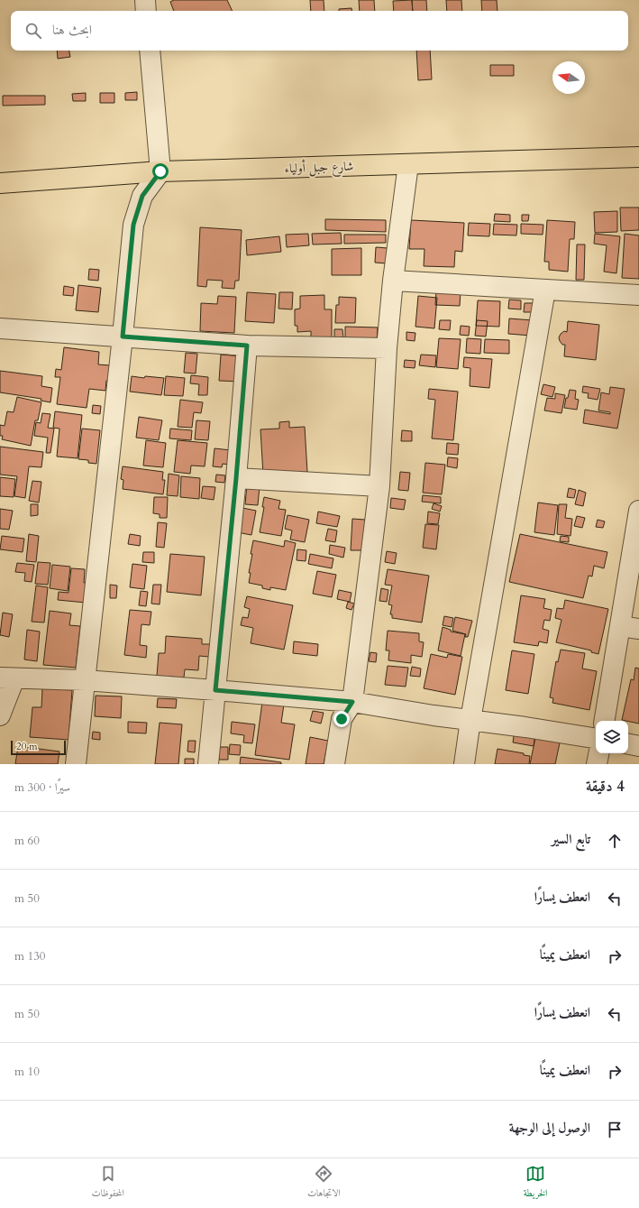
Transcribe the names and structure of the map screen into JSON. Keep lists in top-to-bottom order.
{
  "streets": {
    "highway": ["شارع جبل أولياء"]
  },
  "scale_bar": "20 m",
  "north": "left",
  "page": {
    "search": "ابحث هنا",
    "scale": "20 m",
    "heading": ["4 دقيقة", "سيرًا · 300 m"],
    "list": [
      ["تابع السير", "60 m"],
      ["انعطف يسارًا", "50 m"],
      ["انعطف يمينًا", "130 m"],
      ["انعطف يسارًا", "50 m"],
      ["انعطف يمينًا", "10 m"],
      "الوصول إلى الوجهة"
    ],
    "nav": ["الخريطة", "الاتجاهات", "المحفوظات"]
  }
}
